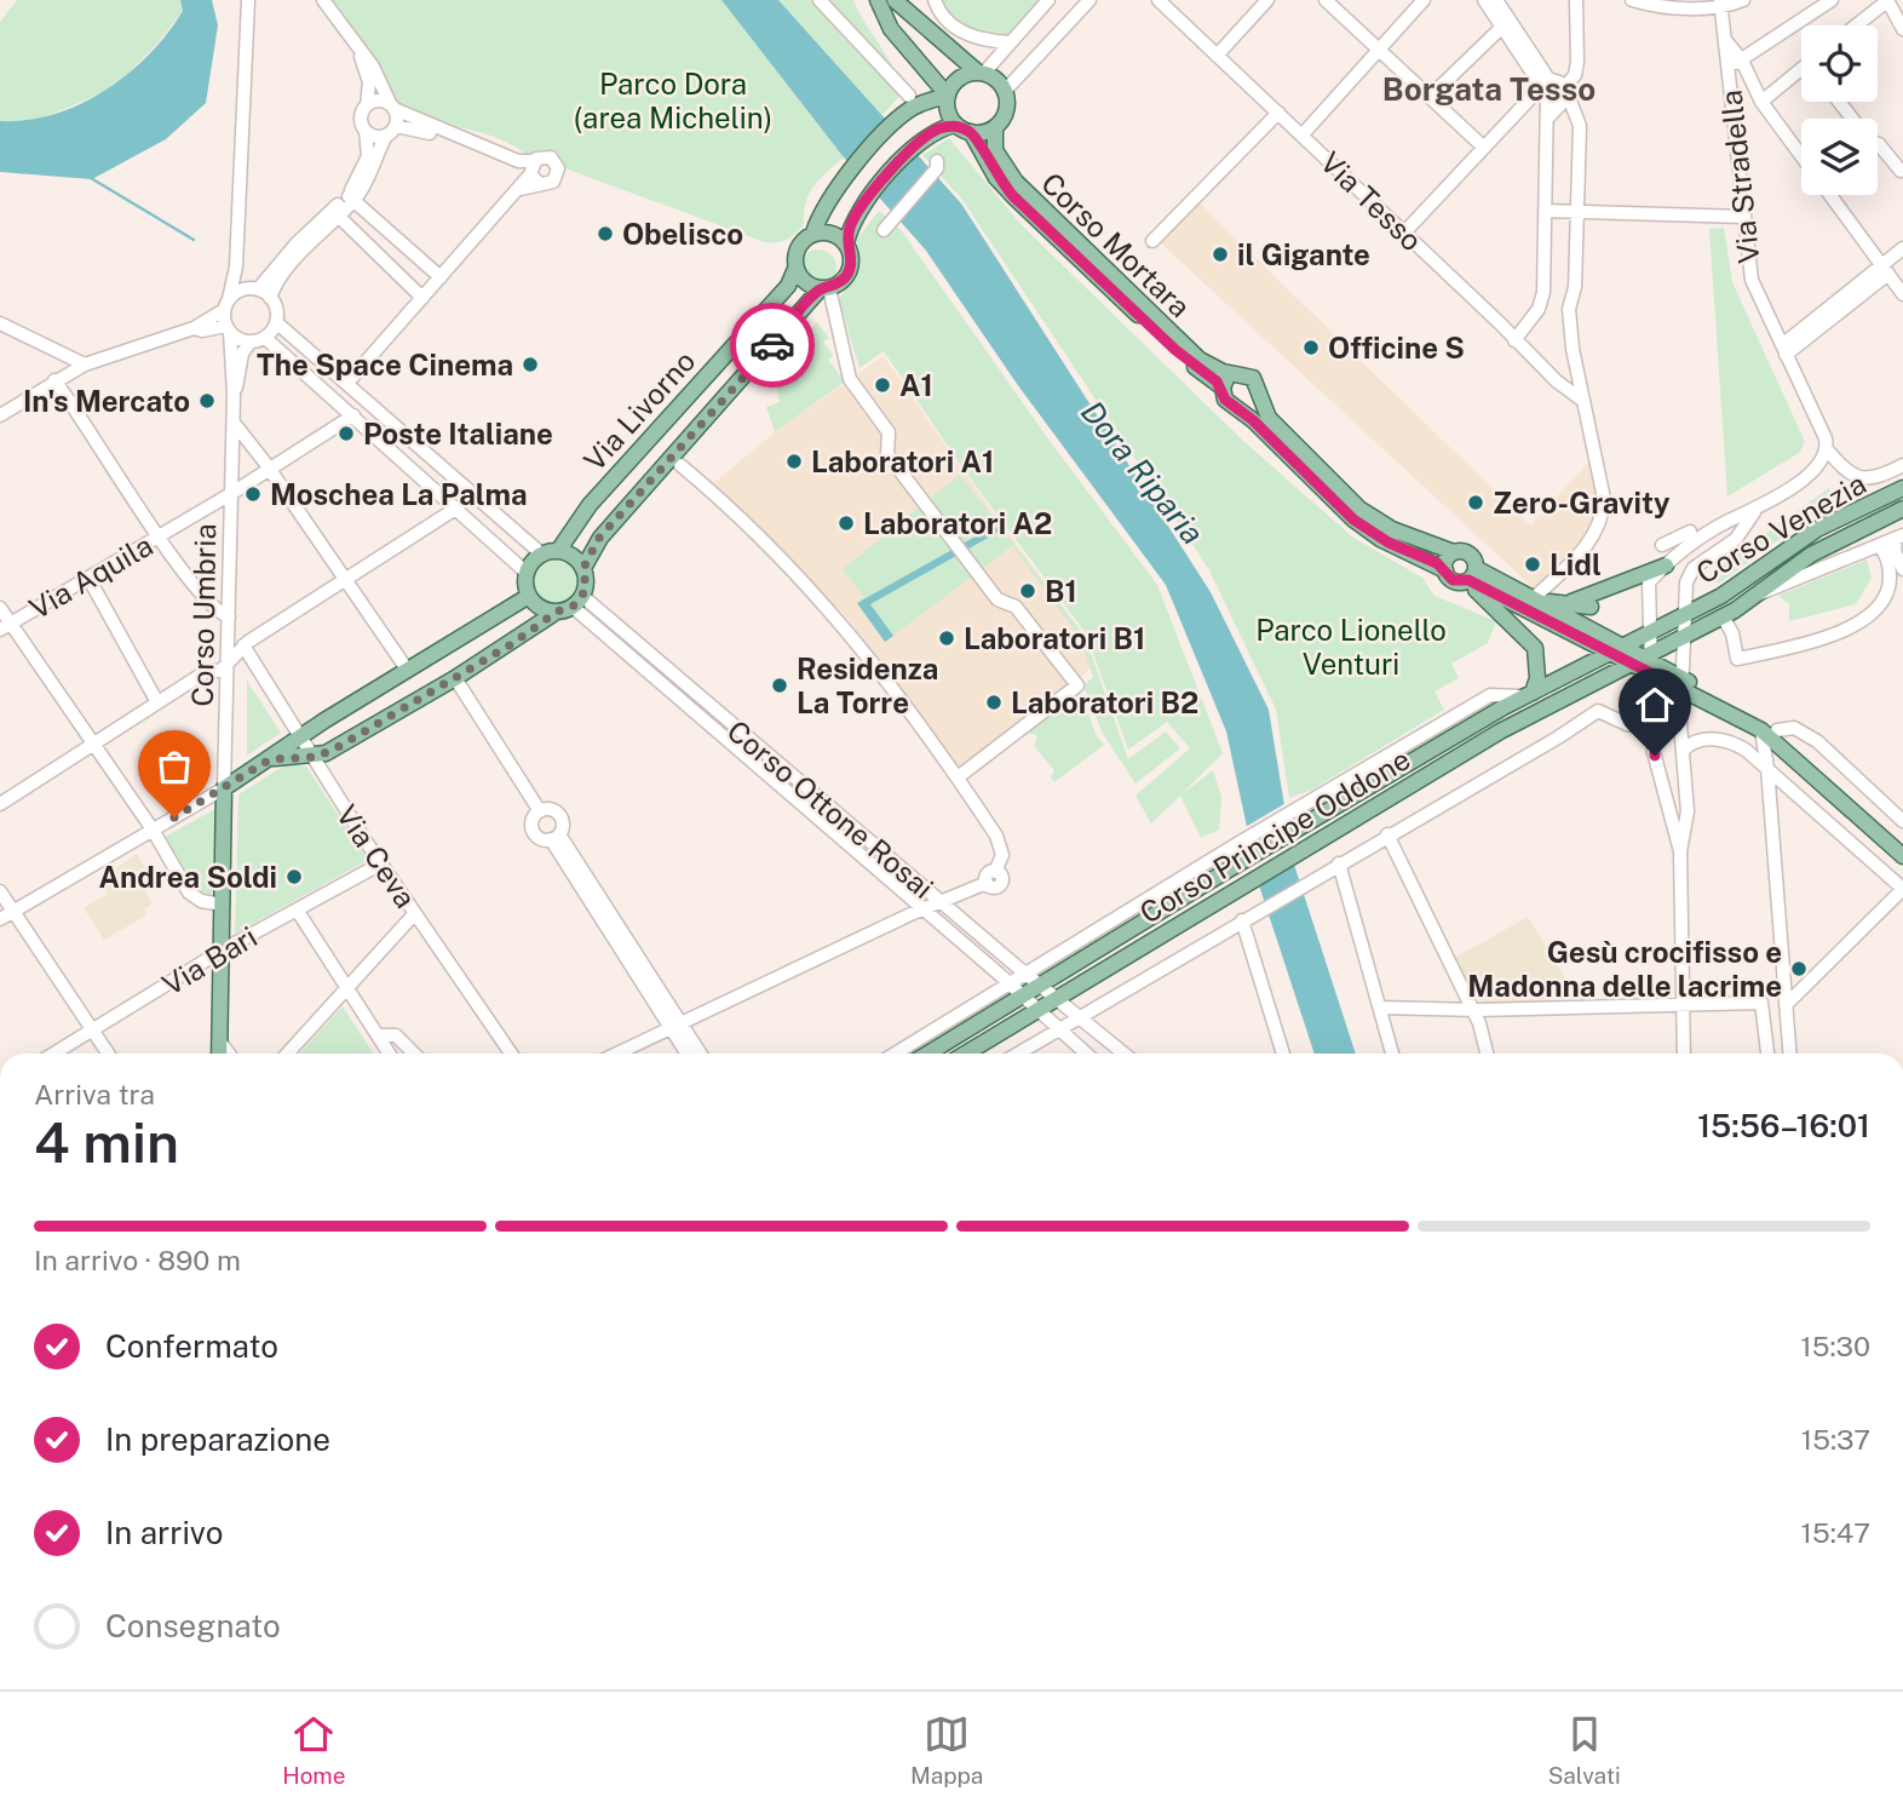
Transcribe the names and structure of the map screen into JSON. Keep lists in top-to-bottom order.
{
  "streets": {
    "main road": [
      "Corso Mortara",
      "Via Livorno",
      "Corso Venezia",
      "Corso Umbria",
      "Corso Principe Oddone"
    ],
    "street": [
      "Via Stradella",
      "Via Tesso",
      "Via Aquila",
      "Corso Ottone Rosai",
      "Via Ceva",
      "Via Bari"
    ]
  },
  "crossings": [
    ["Via Stradella", "Corso Venezia"],
    ["Via Tesso", "Corso Mortara"],
    ["Via Livorno", "Corso Ottone Rosai"],
    ["Corso Venezia", "Corso Principe Oddone"],
    ["Via Aquila", "Corso Umbria"],
    ["Corso Umbria", "Via Bari"],
    ["Corso Ottone Rosai", "Corso Principe Oddone"],
    ["Via Ceva", "Via Bari"]
  ],
  "districts": ["Borgata Tesso"],
  "water": ["Dora Riparia"],
  "parks": ["Parco Dora (area Michelin)", "Parco Lionello Venturi"],
  "places": [
    "Obelisco",
    "il Gigante",
    "Officine S",
    "The Space Cinema",
    "A1",
    "In's Mercato",
    "Poste Italiane",
    "Laboratori A1",
    "Moschea La Palma",
    "Zero-Gravity",
    "Laboratori A2",
    "Lidl",
    "B1",
    "Laboratori B1",
    "Residenza La Torre",
    "Laboratori B2",
    "Andrea Soldi",
    "Gesù crocifisso e Madonna delle lacrime"
  ],
  "page": {
    "heading": ["4 min", "Arriva tra", "15:56–16:01"],
    "bar": "In arrivo · 890 m",
    "list": [
      ["Confermato", "15:30"],
      ["In preparazione", "15:37"],
      ["In arrivo", "15:47"],
      "Consegnato"
    ],
    "tabs": ["Home", "Mappa", "Salvati"]
  }
}
